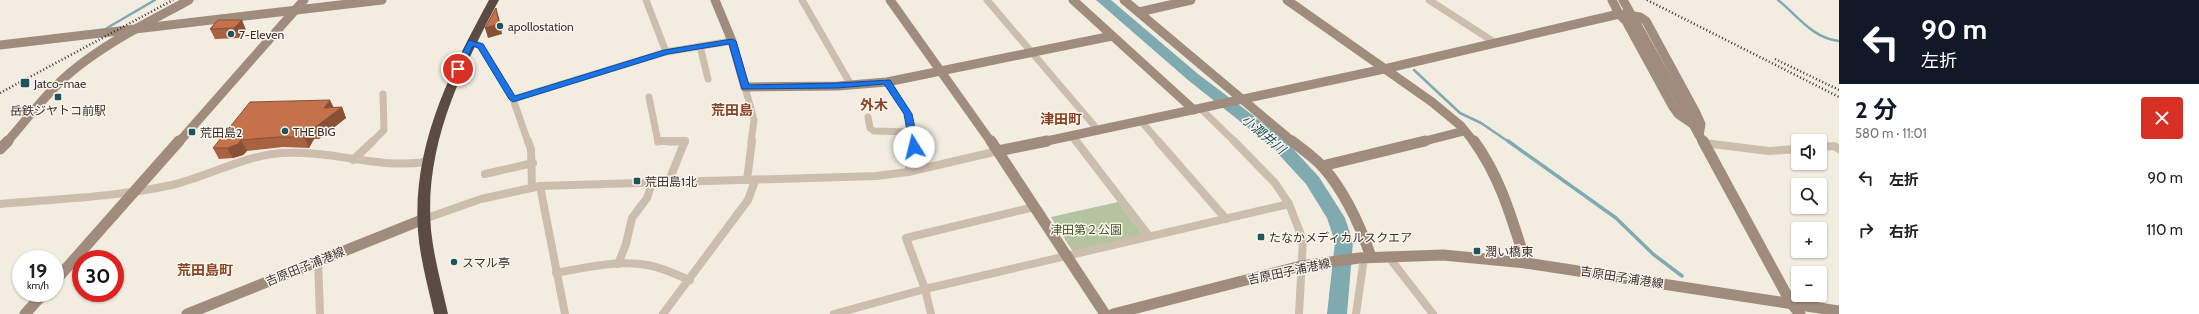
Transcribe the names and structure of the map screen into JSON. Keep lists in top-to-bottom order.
{
  "streets": {
    "street": ["吉原田子浦港線"]
  },
  "districts": [
    "外木",
    "荒田島",
    "津田町",
    "荒田島町"
  ],
  "water": ["小潤井川"],
  "parks": ["津田第２公園"],
  "places": {
    "other": [
      "apollostation",
      "7-Eleven",
      "THE BIG",
      "スマル亭"
    ],
    "transit": [
      "Jatco-mae",
      "岳鉄ジヤトコ前駅",
      "荒田島2",
      "荒田島1北",
      "たなかメディカルスクエア",
      "潤い橋東"
    ]
  },
  "page": {
    "turn": ["90 m", "左折"],
    "heading": ["2 分", "580 m · 11:01"],
    "map_buttons": ["+", "−"],
    "list": [
      {
        "name": "左折",
        "value": "90 m"
      },
      {
        "name": "右折",
        "value": "110 m"
      }
    ],
    "speed": "19 km/h",
    "limit": "30"
  }
}
